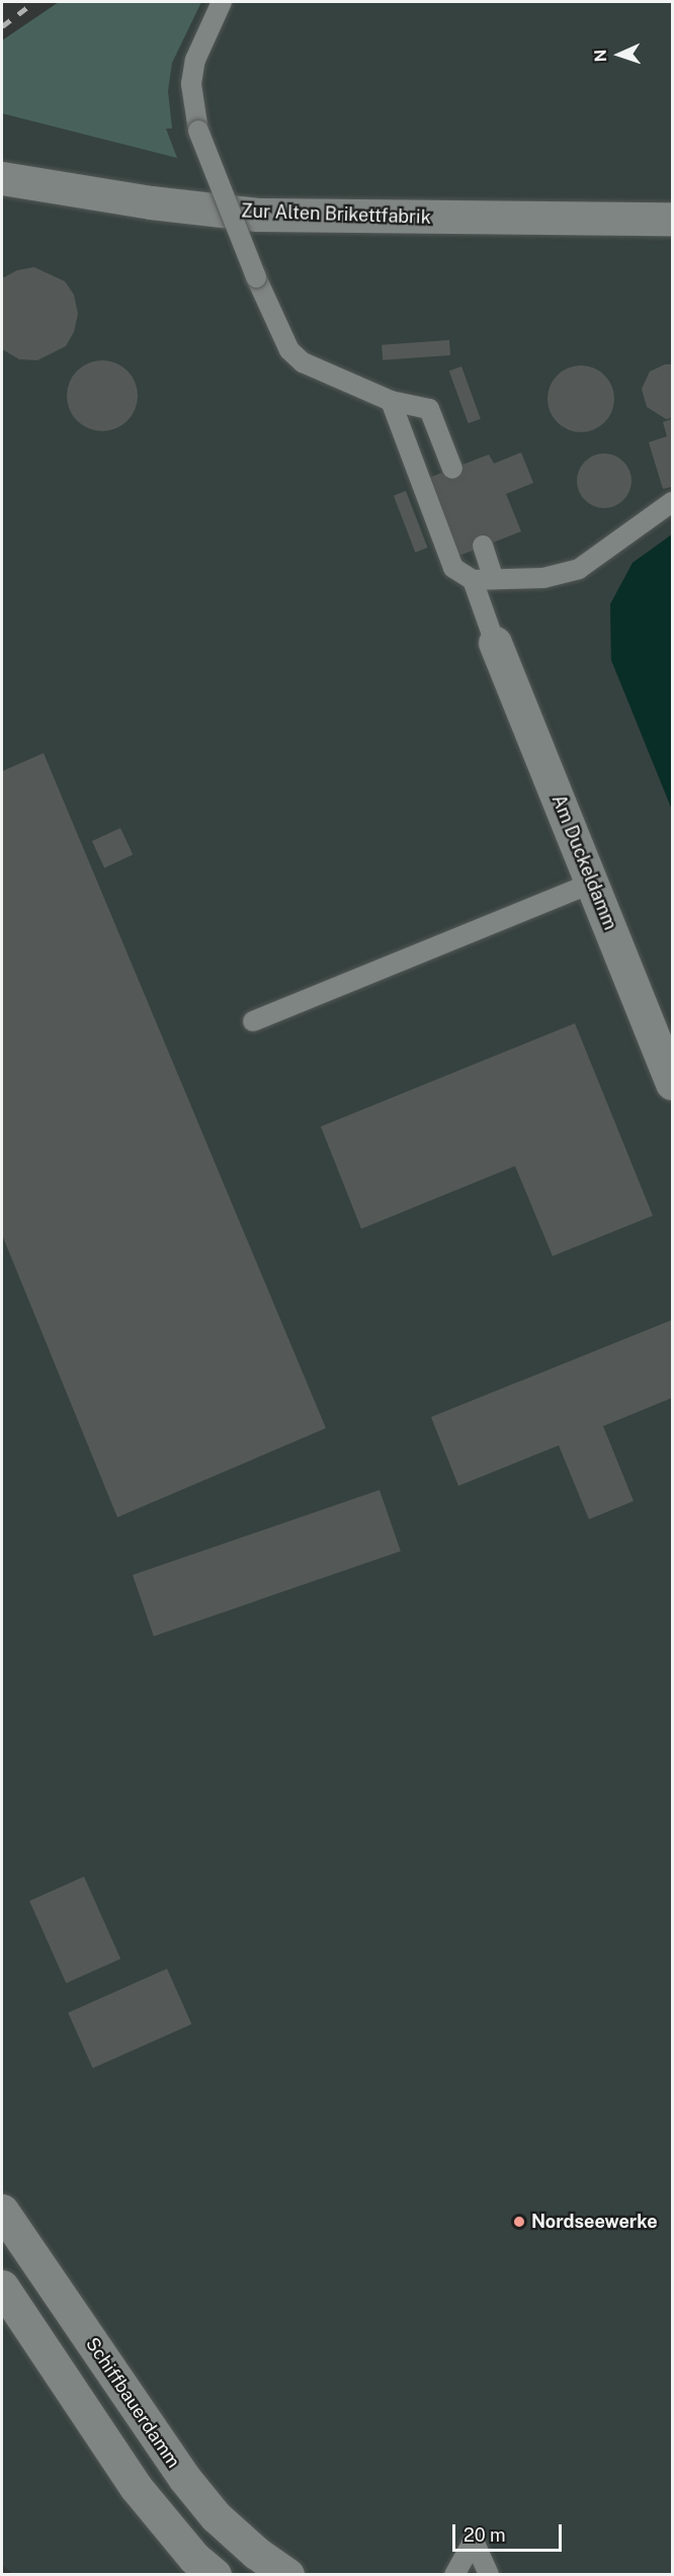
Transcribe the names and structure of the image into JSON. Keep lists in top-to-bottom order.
{
  "streets": {
    "street": ["Zur Alten Brikettfabrik", "Am Duckeldamm", "Schiffbauerdamm"]
  },
  "places": ["Nordseewerke"],
  "scale_bar": "20 m",
  "north": "left"
}
